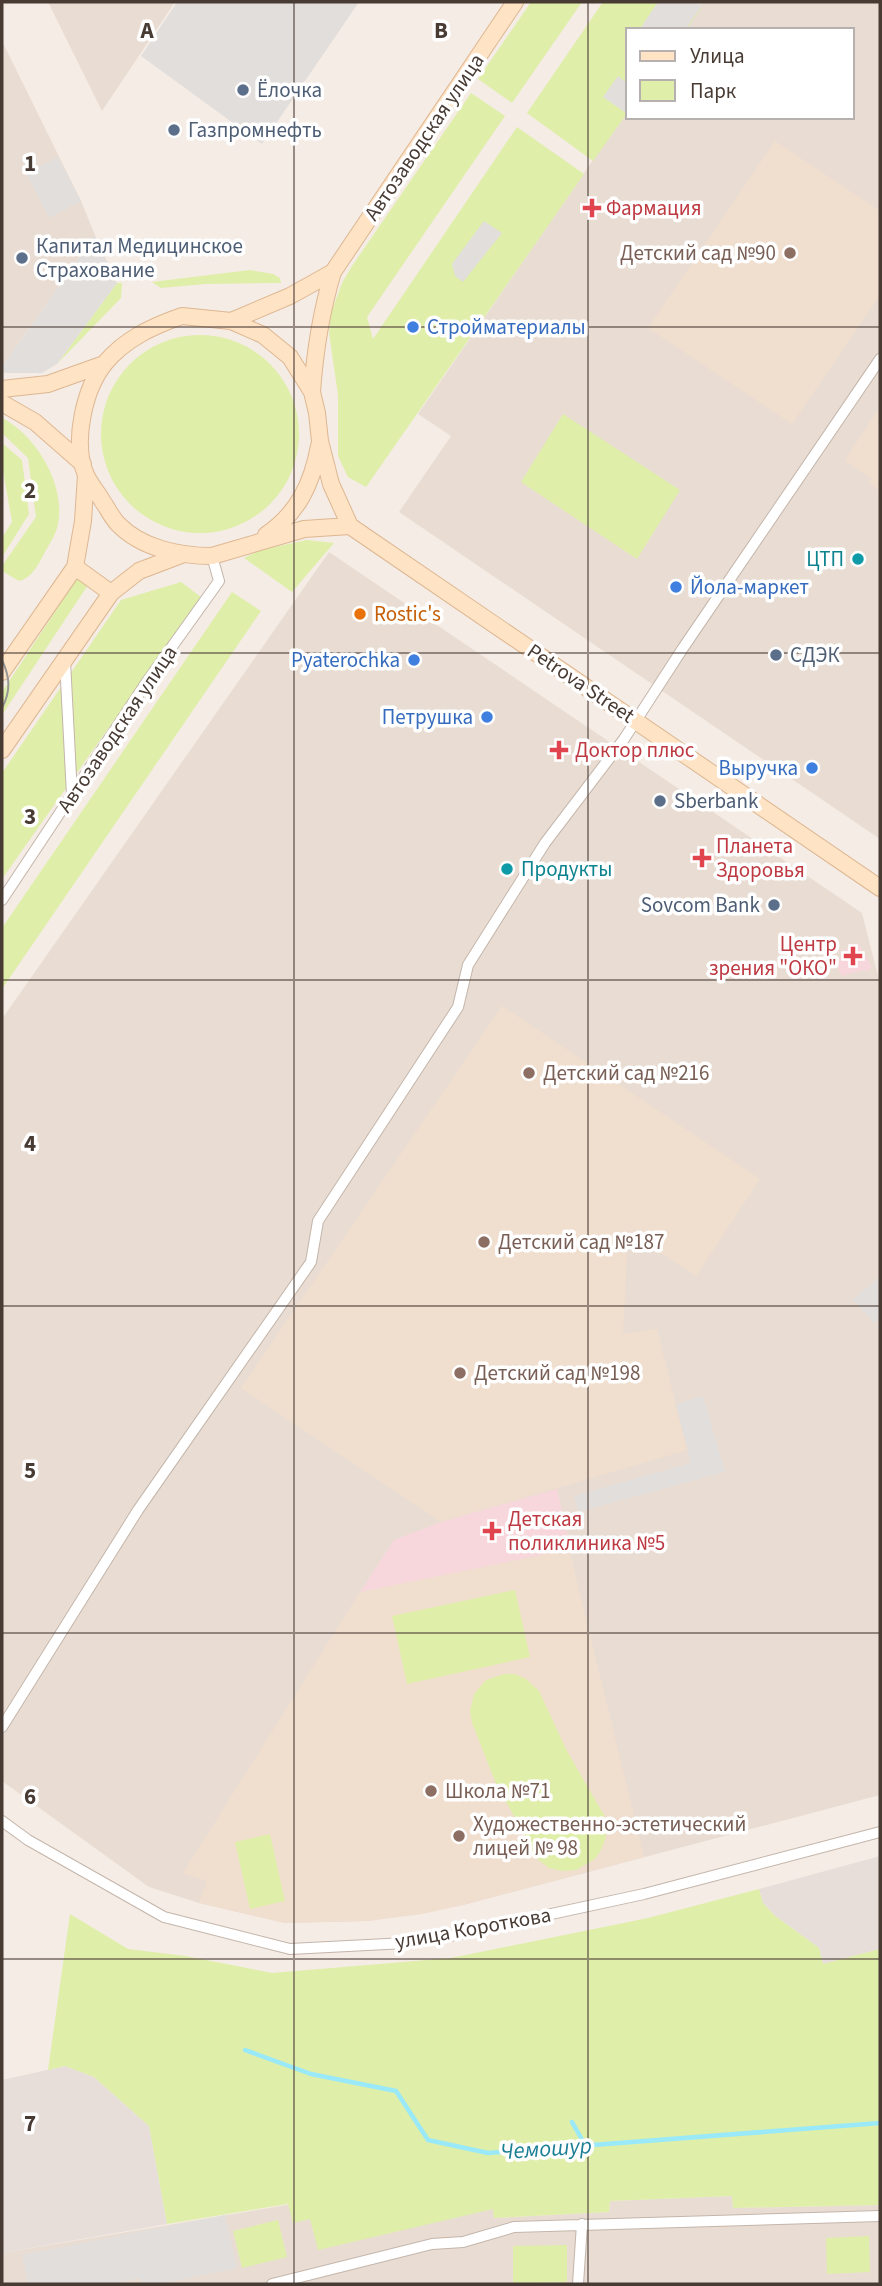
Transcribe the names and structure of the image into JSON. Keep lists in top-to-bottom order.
{
  "streets": {
    "main road": ["Автозаводская улица", "Petrova Street"],
    "street": ["улица Короткова"]
  },
  "water": ["Чемошур"],
  "places": {
    "other": [
      "Ёлочка",
      "Газпромнефть",
      "Детский сад №90",
      "Капитал Медицинское Страхование",
      "Стройматериалы",
      "ЦТП",
      "Йола-маркет",
      "Rostic's",
      "СДЭК",
      "Pyaterochka",
      "Петрушка",
      "Выручка",
      "Sberbank",
      "Продукты",
      "Sovcom Bank",
      "Детский сад №216",
      "Детский сад №187",
      "Детский сад №198",
      "Школа №71",
      "Художественно-эстетический лицей № 98"
    ],
    "health": [
      "Фармация",
      "Доктор плюс",
      "Планета Здоровья",
      "Центр зрения \"ОКО\"",
      "Детская поликлиника №5"
    ]
  },
  "legend": ["Улица", "Парк"],
  "grid": {
    "columns": ["A", "B"],
    "rows": [
      "1",
      "2",
      "3",
      "4",
      "5",
      "6",
      "7"
    ]
  }
}
